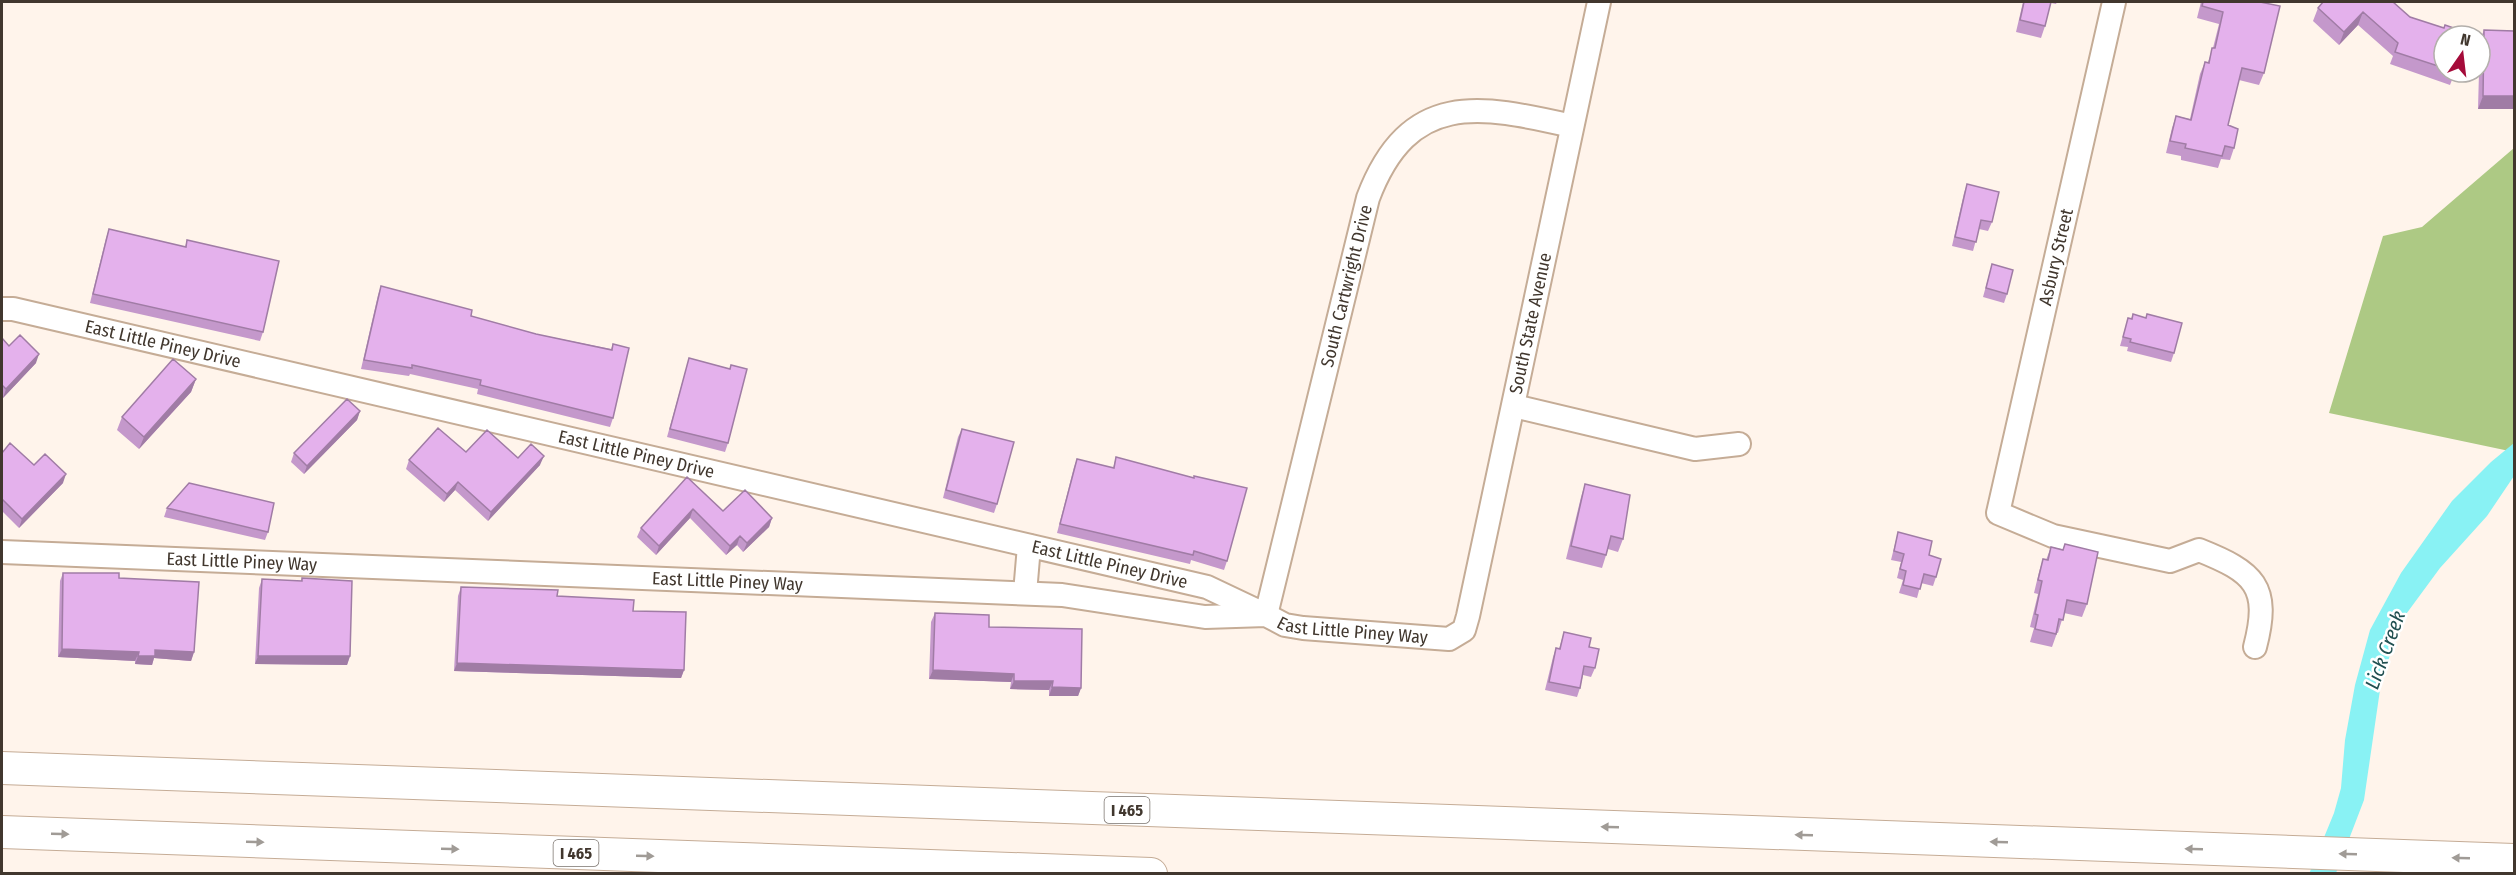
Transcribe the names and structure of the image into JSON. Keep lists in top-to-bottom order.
{
  "streets": {
    "highway": ["I 465"],
    "street": [
      "Asbury Street",
      "South Cartwright Drive",
      "South State Avenue",
      "East Little Piney Drive",
      "East Little Piney Way"
    ]
  },
  "crossings": [
    ["South Cartwright Drive", "South State Avenue"],
    ["South Cartwright Drive", "East Little Piney Drive"],
    ["South Cartwright Drive", "East Little Piney Way"],
    ["South State Avenue", "East Little Piney Way"],
    ["East Little Piney Drive", "East Little Piney Way"]
  ],
  "water": ["Lick Creek"],
  "north": "top"
}
